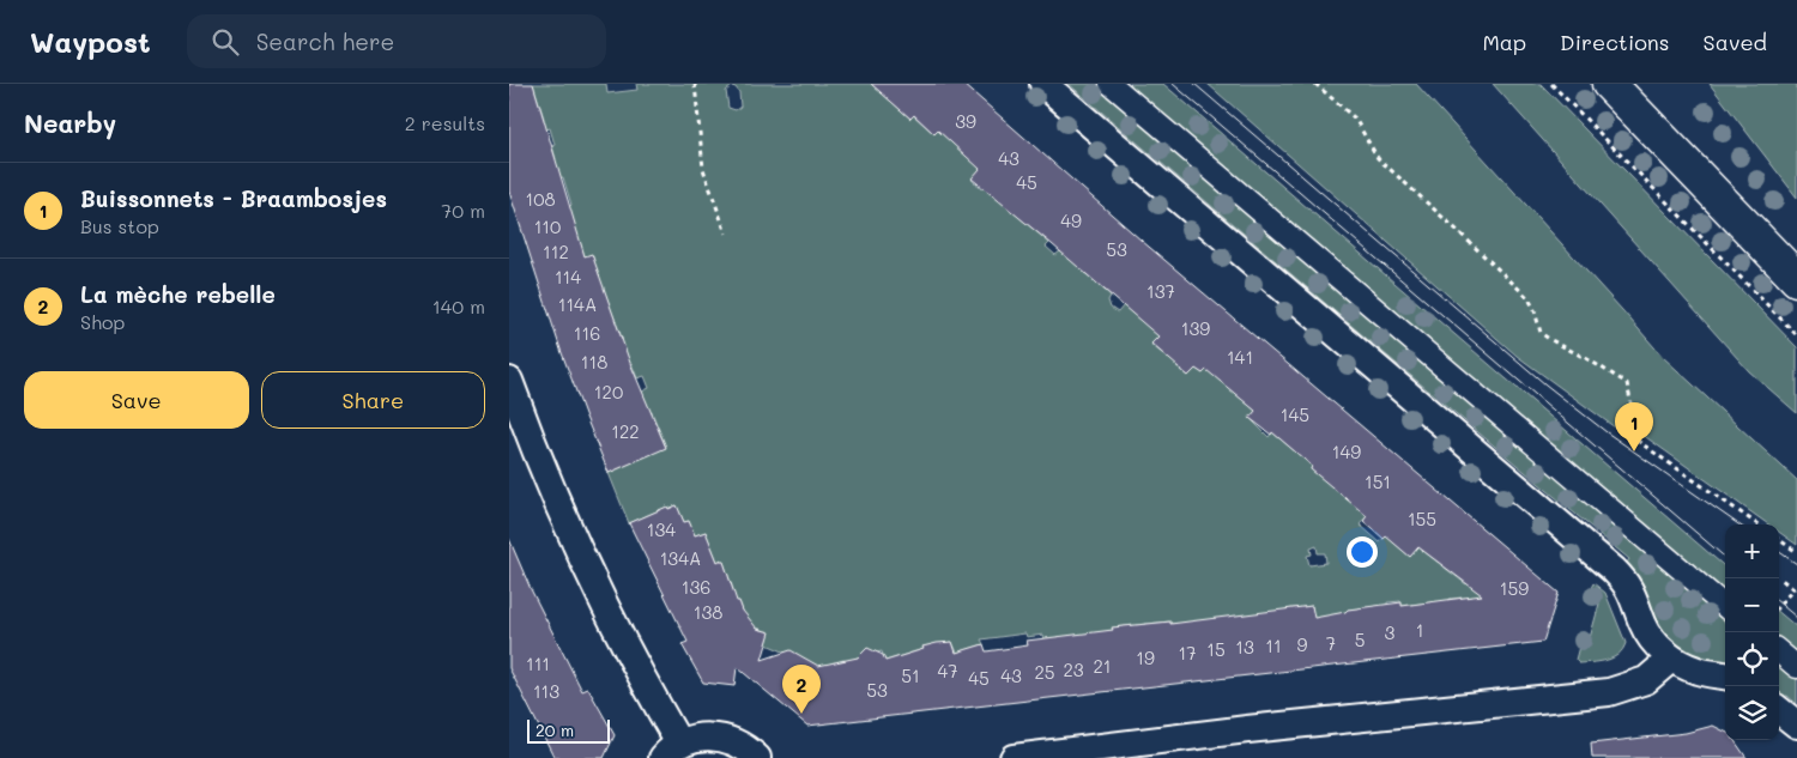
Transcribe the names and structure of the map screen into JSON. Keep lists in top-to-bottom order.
{
  "house_numbers": [
    "39",
    "43",
    "45",
    "108",
    "49",
    "110",
    "53",
    "112",
    "114",
    "137",
    "114A",
    "139",
    "116",
    "141",
    "118",
    "120",
    "145",
    "122",
    "149",
    "151",
    "155",
    "134",
    "134A",
    "136",
    "159",
    "138",
    "1",
    "3",
    "5",
    "7",
    "9",
    "11",
    "13",
    "15",
    "17",
    "19",
    "111",
    "21",
    "23",
    "47",
    "25",
    "51",
    "43",
    "45",
    "53",
    "113"
  ],
  "scale_bar": "20 m",
  "page": {
    "header": "Waypost",
    "search": "Search here",
    "nav": ["Map", "Directions", "Saved"],
    "heading": ["Nearby", "2 results"],
    "list": [
      {
        "mark": "1",
        "name": "Buissonnets - Braambosjes",
        "note": "Bus stop",
        "value": "70 m"
      },
      {
        "mark": "2",
        "name": "La mèche rebelle",
        "note": "Shop",
        "value": "140 m"
      }
    ],
    "buttons": ["Save", "Share"],
    "pins": ["1", "2"],
    "map_buttons": ["+", "−"],
    "scale": "20 m"
  }
}
